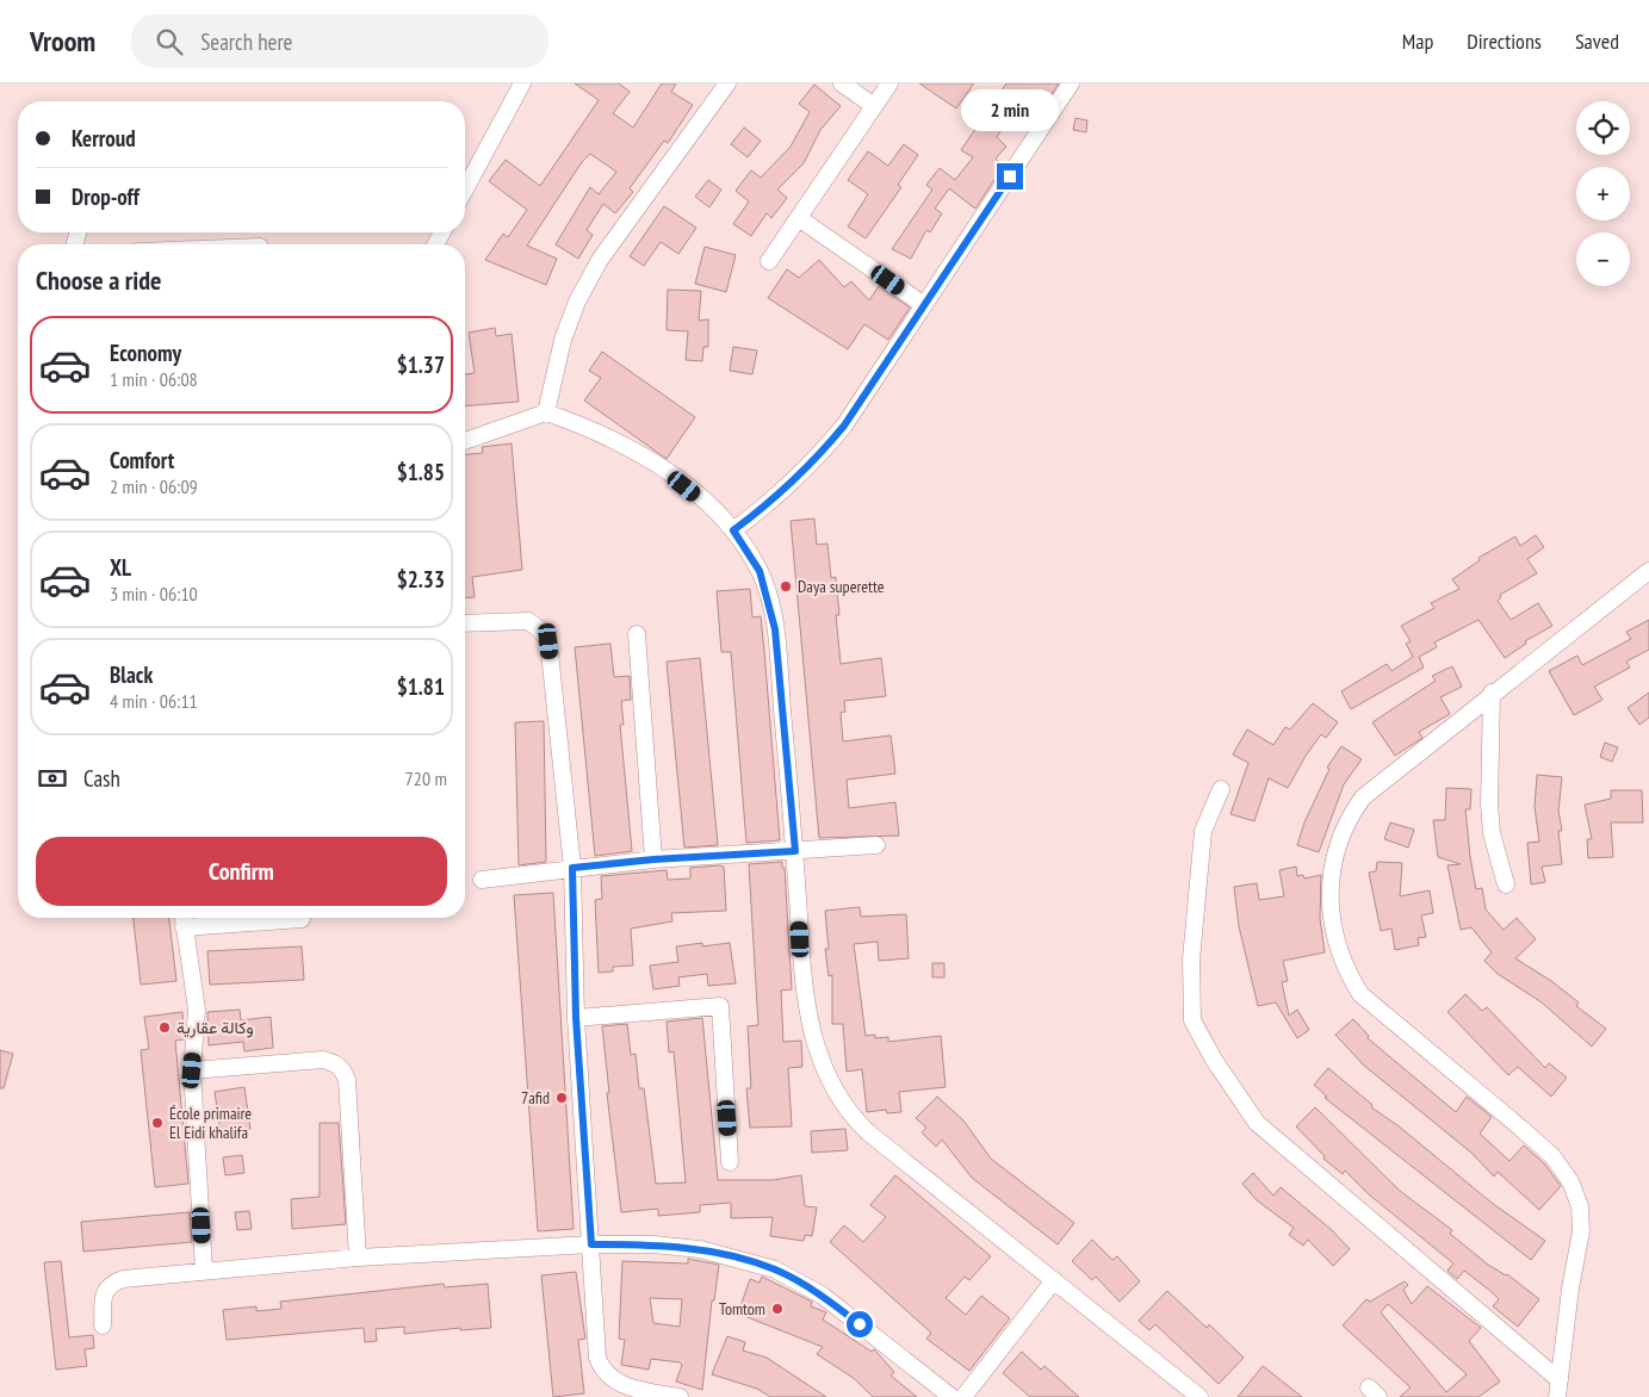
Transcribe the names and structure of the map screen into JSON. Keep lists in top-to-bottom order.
{
  "places": [
    "Daya superette",
    "وكالة عقارية",
    "7afid",
    "École primaire El Eidi khalifa",
    "Tomtom"
  ],
  "page": {
    "header": "Vroom",
    "search": "Search here",
    "nav": ["Map", "Directions", "Saved"],
    "bubble": "2 min",
    "map_buttons": ["+", "−"],
    "banner": ["Kerroud", "Drop-off"],
    "heading": "Choose a ride",
    "list": [
      {
        "name": "Economy",
        "note": "1 min · 06:08",
        "value": "$1.37"
      },
      {
        "name": "Comfort",
        "note": "2 min · 06:09",
        "value": "$1.85"
      },
      {
        "name": "XL",
        "note": "3 min · 06:10",
        "value": "$2.33"
      },
      {
        "name": "Black",
        "note": "4 min · 06:11",
        "value": "$1.81"
      }
    ],
    "pay": ["Cash", "720 m"],
    "buttons": "Confirm"
  }
}
